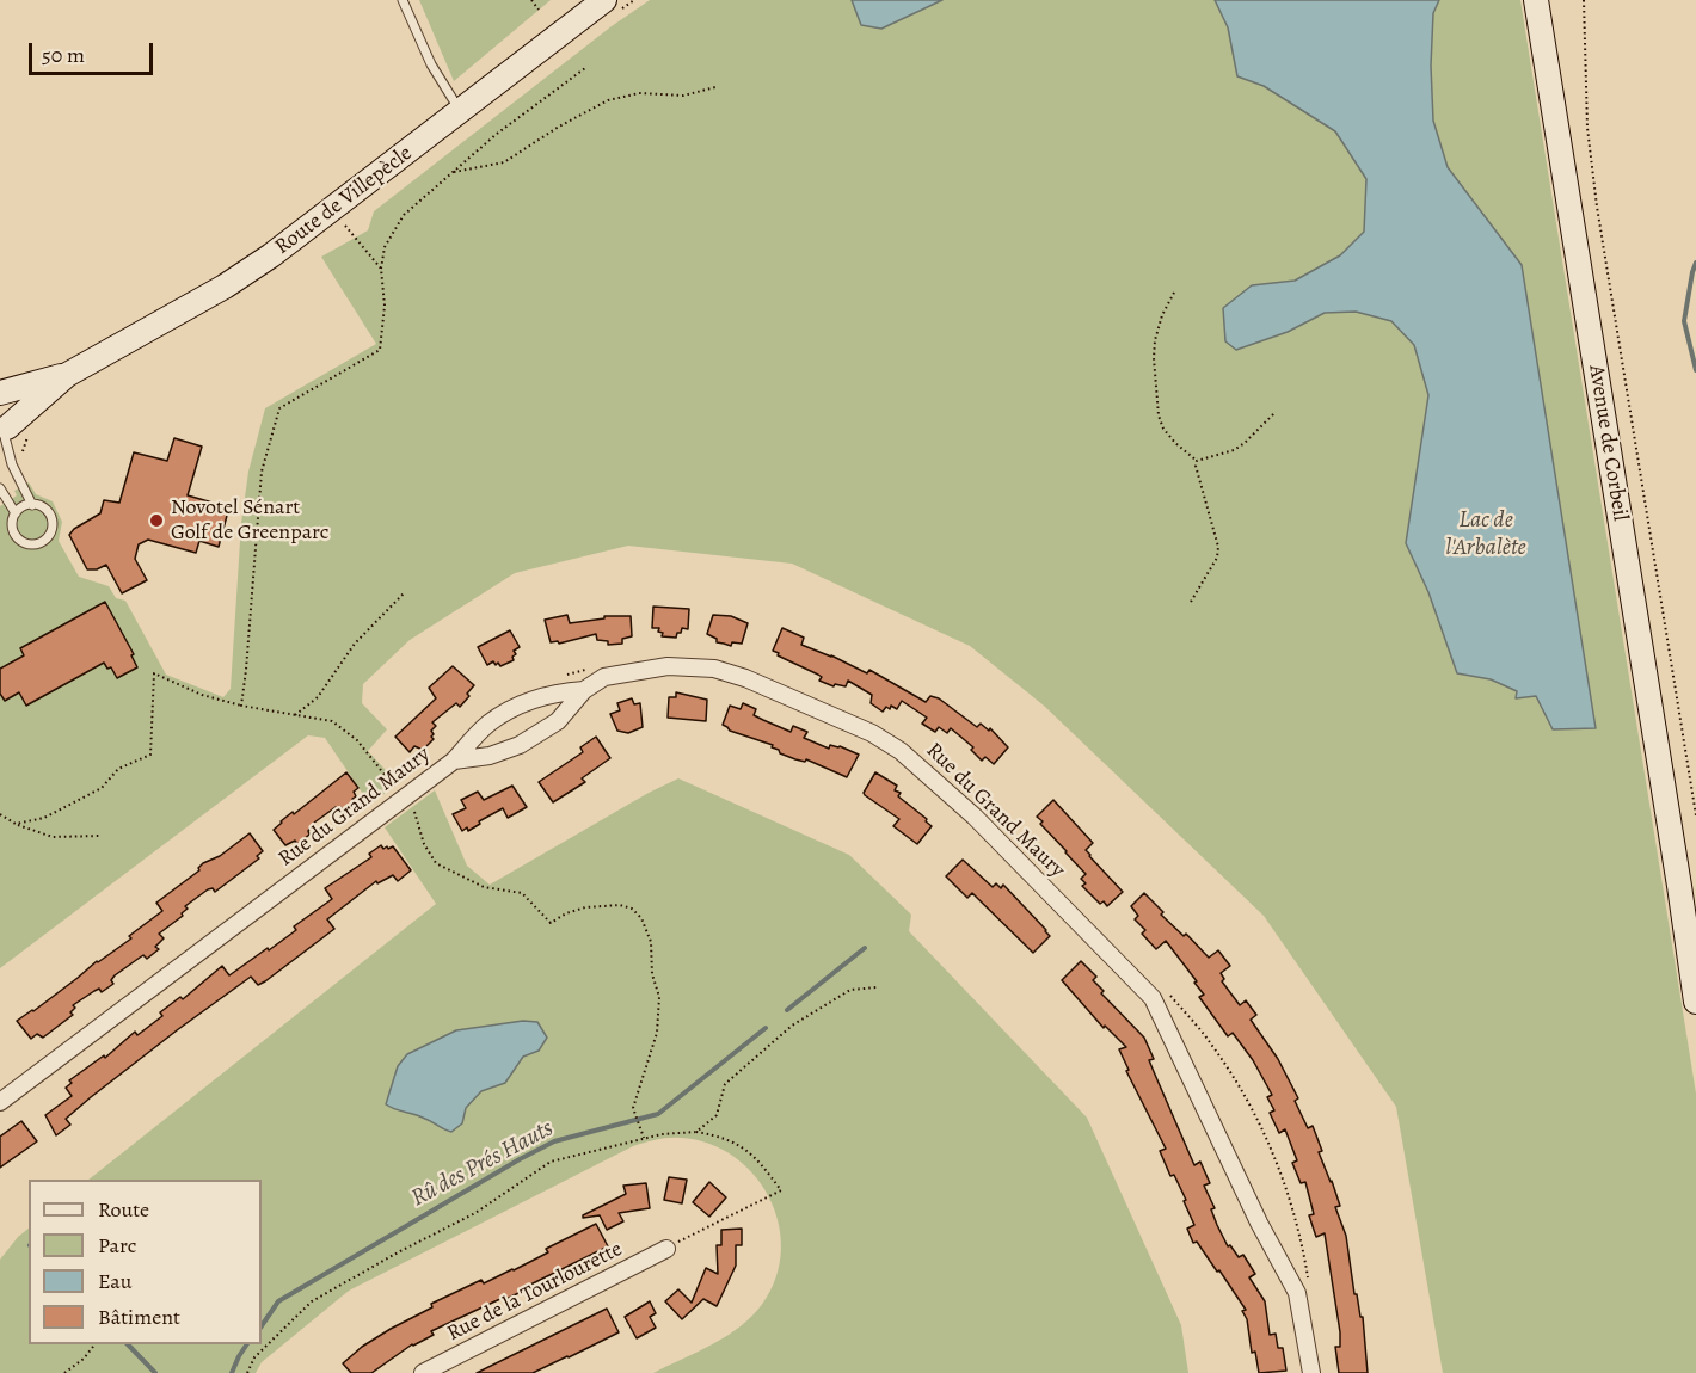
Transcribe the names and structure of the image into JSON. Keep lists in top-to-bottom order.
{
  "streets": {
    "main road": ["Route de Villepècle", "Avenue de Corbeil"],
    "street": ["Rue du Grand Maury", "Rue de la Tourlourette"]
  },
  "water": ["Lac de l'Arbalète", "Rû des Prés Hauts"],
  "places": ["Novotel Sénart Golf de Greenparc"],
  "legend": [
    "Route",
    "Parc",
    "Eau",
    "Bâtiment"
  ],
  "scale_bar": "50 m"
}
